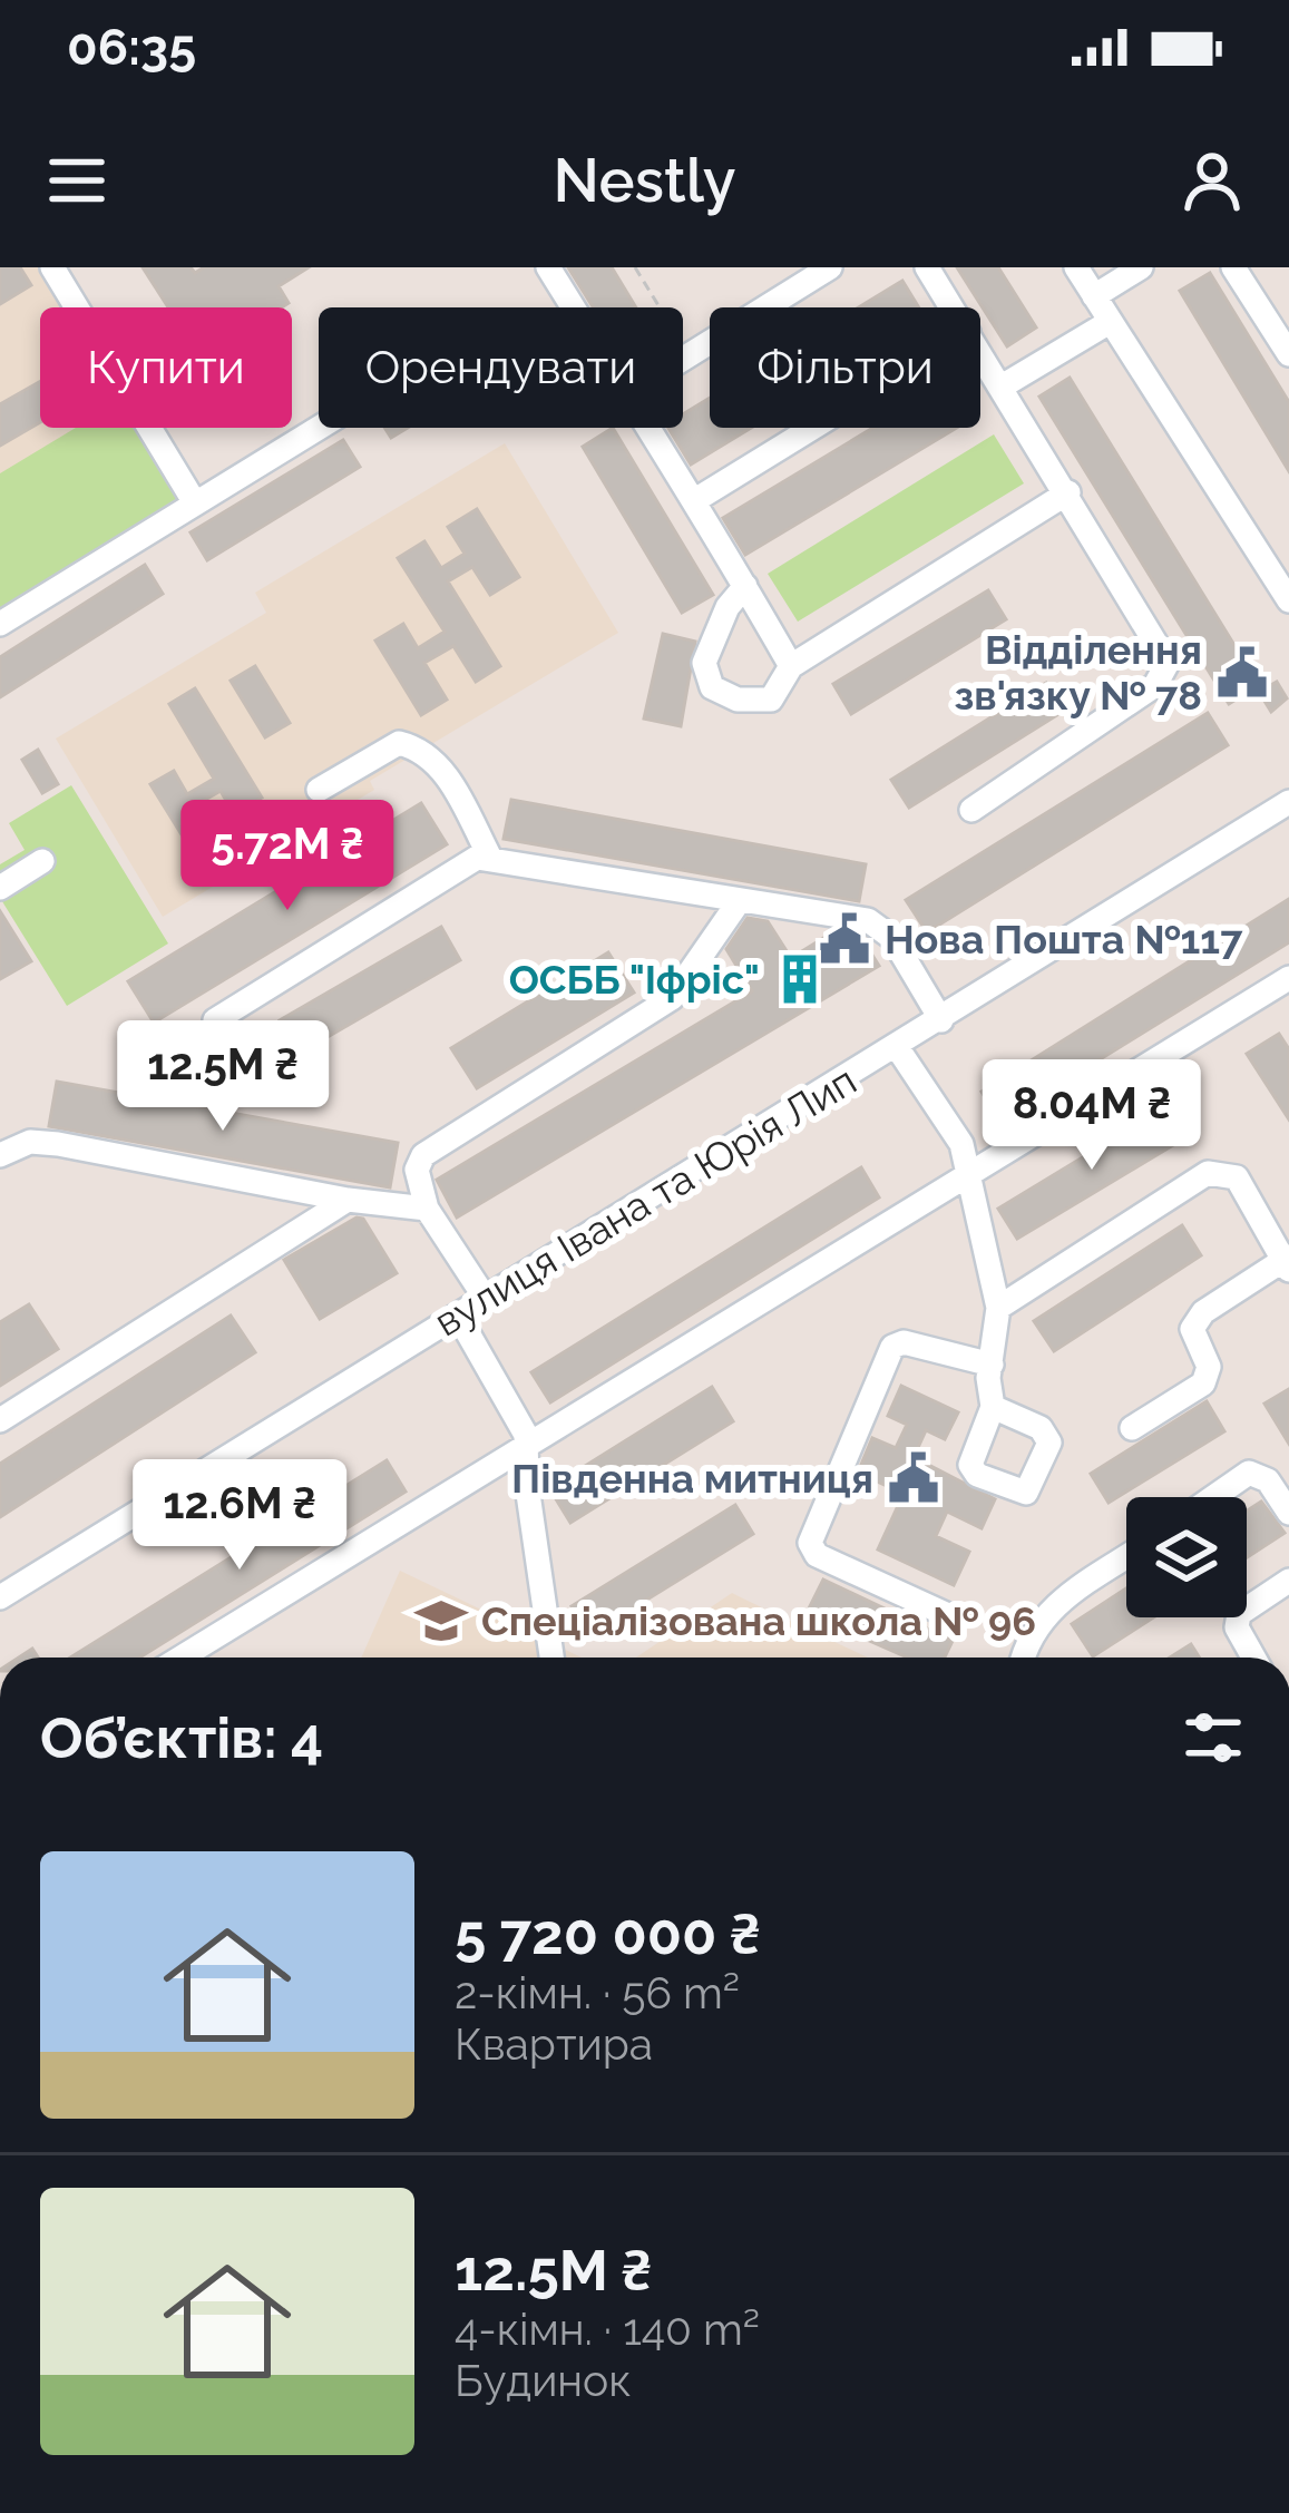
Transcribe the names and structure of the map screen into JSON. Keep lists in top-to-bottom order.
{
  "streets": {
    "street": ["вулиця Івана та Юрія Лип"]
  },
  "places": {
    "public building": ["Відділення зв'язку № 78", "Нова Пошта №117", "Південна митниця"],
    "building": ["ОСББ \"Іфріс\""],
    "school or university": ["Спеціалізована школа № 96"]
  },
  "page": {
    "status": "06:35",
    "header": "Nestly",
    "chip": ["Купити", "Орендувати", "Фільтри"],
    "price": [
      "5.72M ₴",
      "12.5M ₴",
      "8.04M ₴",
      "12.6M ₴"
    ],
    "heading": "Об’єктів: 4",
    "list": [
      {
        "name": "5 720 000 ₴",
        "note": "2-кімн. · 56 m² · Квартира"
      },
      {
        "name": "12.5M ₴",
        "note": "4-кімн. · 140 m² · Будинок"
      }
    ]
  }
}
